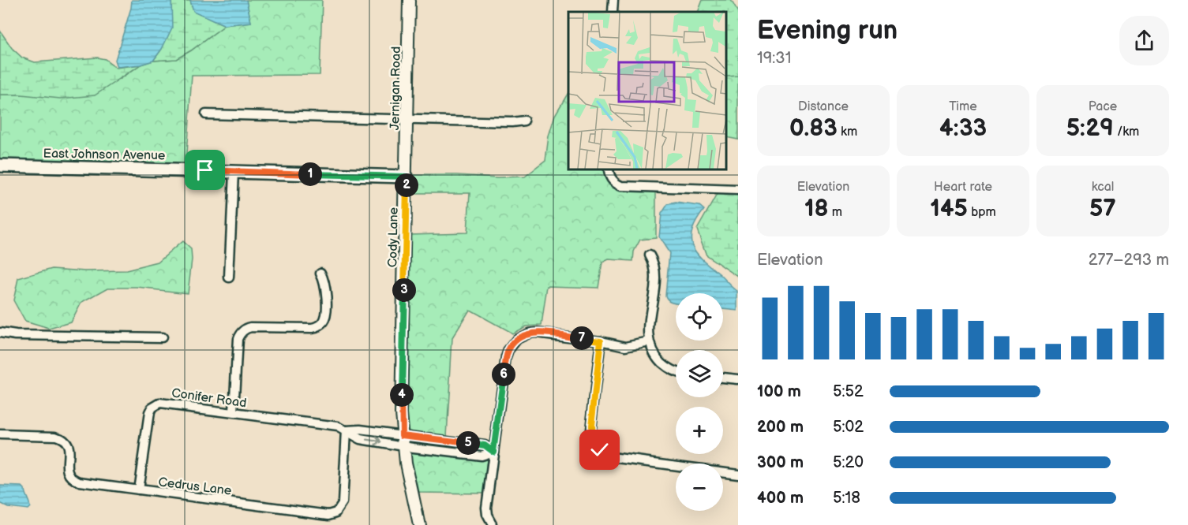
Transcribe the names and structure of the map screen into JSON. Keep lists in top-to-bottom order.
{
  "streets": {
    "main road": ["East Johnson Avenue"],
    "street": [
      "Jernigan Road",
      "Cody Lane",
      "Conifer Road",
      "Cedrus Lane"
    ]
  },
  "crossings": [
    ["Jernigan Road", "East Johnson Avenue"],
    ["Jernigan Road", "Cody Lane"],
    ["East Johnson Avenue", "Cody Lane"],
    ["Cody Lane", "Conifer Road"],
    ["Conifer Road", "Cedrus Lane"]
  ],
  "page": {
    "heading": ["Evening run", "19:31"],
    "stats": [
      ["Distance", "0.83 km"],
      ["Time", "4:33"],
      ["Pace", "5:29 /km"],
      ["Elevation", "18 m"],
      ["Heart rate", "145 bpm"],
      ["kcal", "57"]
    ],
    "pins": [
      "1",
      "2",
      "3",
      "7",
      "6",
      "4",
      "5"
    ],
    "chart": ["Elevation", "277–293 m"],
    "map_buttons": ["+", "−"],
    "list": [
      {
        "name": "100 m",
        "note": "5:52"
      },
      {
        "name": "200 m",
        "note": "5:02"
      },
      {
        "name": "300 m",
        "note": "5:20"
      },
      {
        "name": "400 m",
        "note": "5:18"
      }
    ]
  }
}
